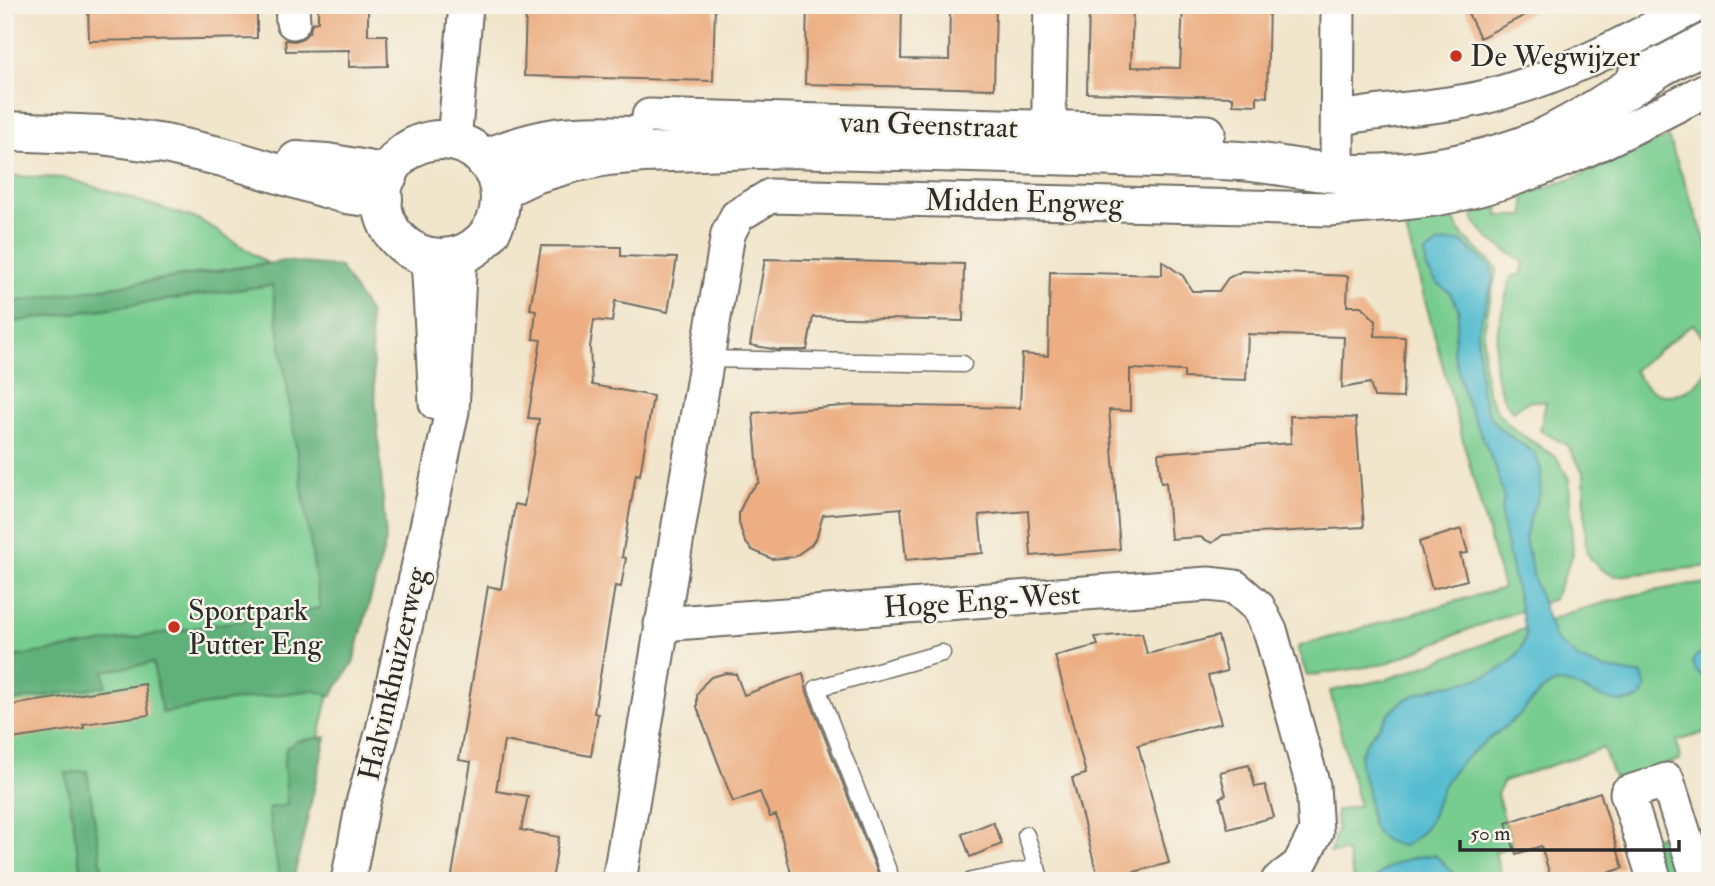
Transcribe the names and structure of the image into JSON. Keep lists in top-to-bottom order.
{
  "streets": {
    "main road": ["van Geenstraat"],
    "street": ["Midden Engweg", "Hoge Eng-West", "Halvinkhuizerweg"]
  },
  "crossings": [
    ["van Geenstraat", "Halvinkhuizerweg"],
    ["Midden Engweg", "Hoge Eng-West"]
  ],
  "places": ["De Wegwijzer", "Sportpark Putter Eng"],
  "scale_bar": "50 m"
}
